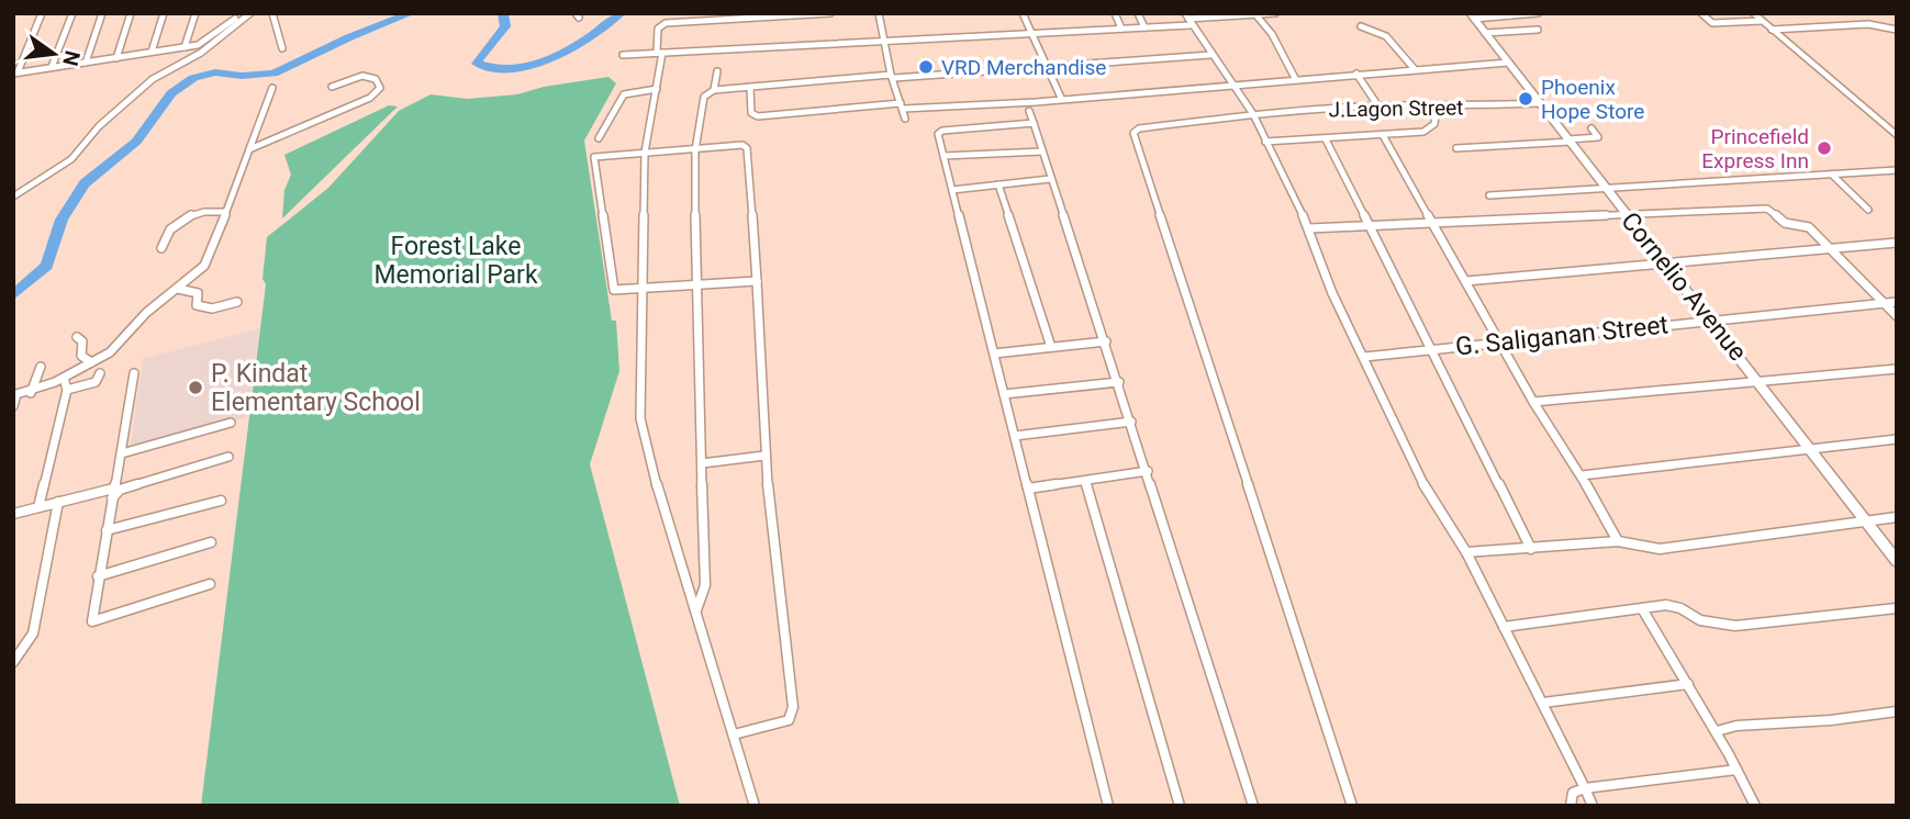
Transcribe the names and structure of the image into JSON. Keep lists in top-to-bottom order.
{
  "streets": {
    "street": ["J.Lagon Street", "Cornelio Avenue", "G. Saliganan Street"]
  },
  "crossings": [
    ["J.Lagon Street", "Cornelio Avenue"],
    ["Cornelio Avenue", "G. Saliganan Street"]
  ],
  "parks": ["Forest Lake Memorial Park"],
  "places": [
    "VRD Merchandise",
    "Phoenix Hope Store",
    "Princefield Express Inn",
    "P. Kindat Elementary School"
  ],
  "north": "right"
}
